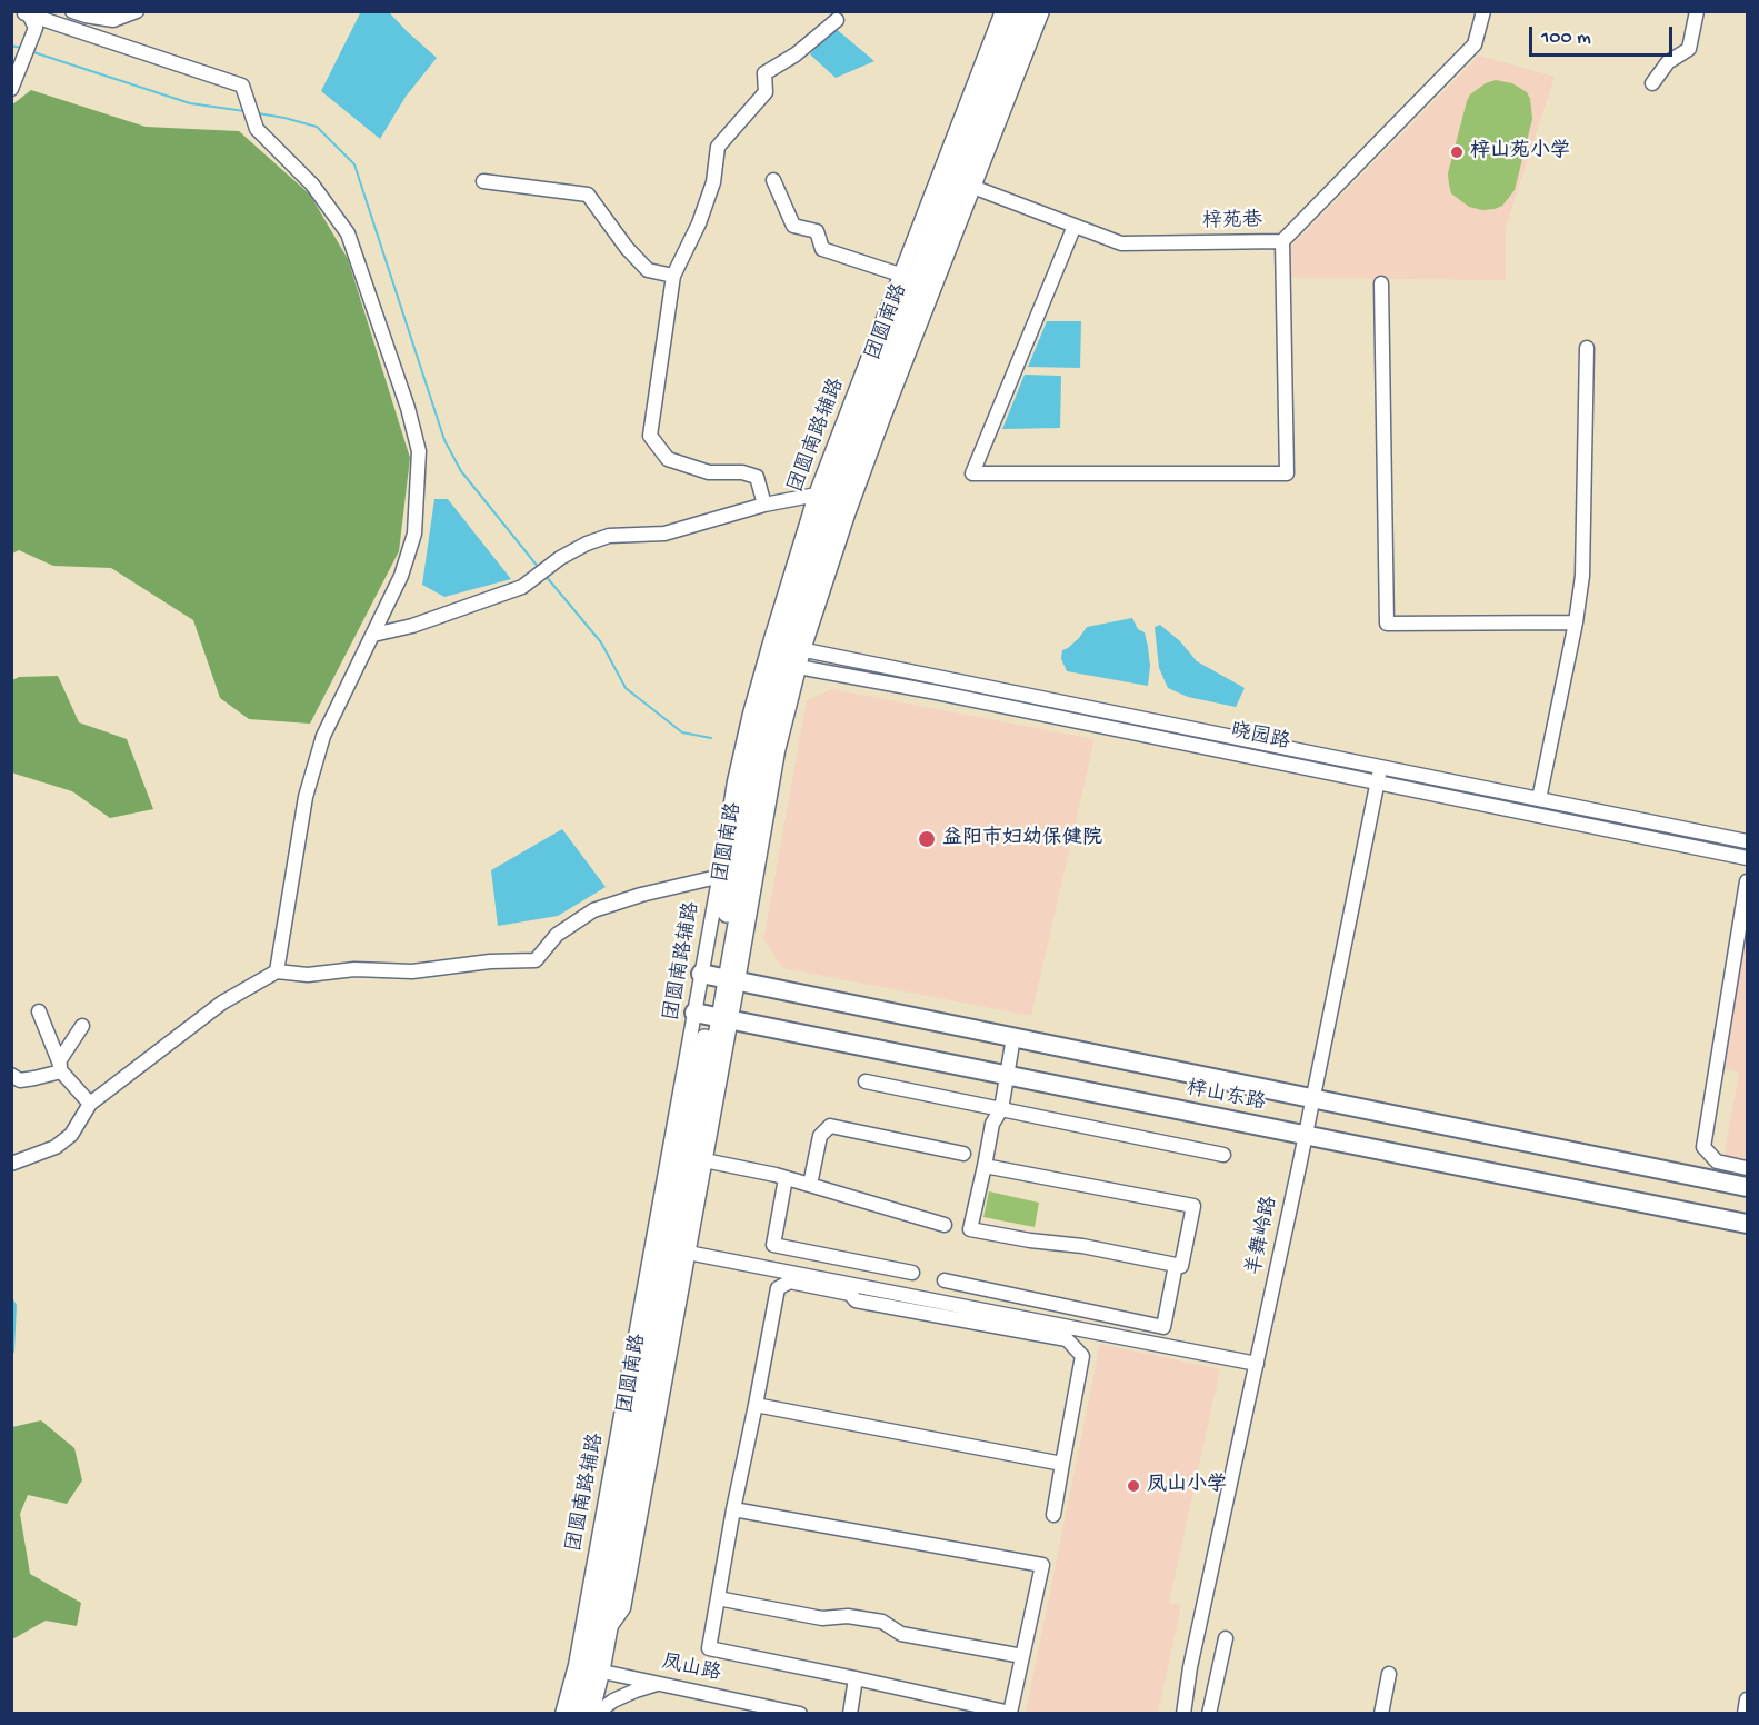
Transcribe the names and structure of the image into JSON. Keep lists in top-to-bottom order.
{
  "streets": {
    "highway": ["梓山东路"],
    "main road": ["团圆南路"],
    "street": [
      "梓苑巷",
      "团圆南路辅路",
      "晓园路",
      "羊舞岭路",
      "凤山路"
    ]
  },
  "crossings": [
    ["梓苑巷", "团圆南路"],
    ["团圆南路", "团圆南路辅路"],
    ["团圆南路", "晓园路"],
    ["团圆南路", "梓山东路"],
    ["团圆南路", "凤山路"],
    ["团圆南路辅路", "晓园路"],
    ["团圆南路辅路", "梓山东路"],
    ["晓园路", "羊舞岭路"],
    ["梓山东路", "羊舞岭路"]
  ],
  "places": ["梓山苑小学", "益阳市妇幼保健院", "凤山小学"],
  "scale_bar": "100 m"
}
